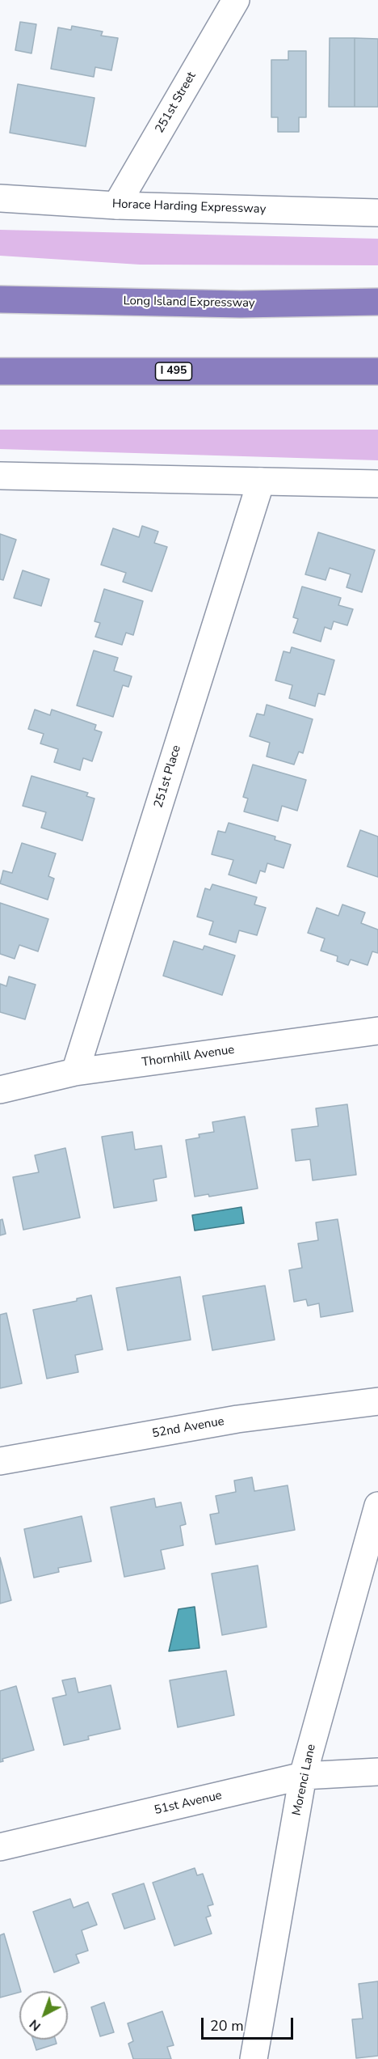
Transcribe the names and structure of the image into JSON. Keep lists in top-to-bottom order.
{
  "streets": {
    "highway": ["Long Island Expressway", "I 495"],
    "street": [
      "251st Street",
      "Horace Harding Expressway",
      "251st Place",
      "Thornhill Avenue",
      "52nd Avenue",
      "Morenci Lane",
      "51st Avenue"
    ]
  },
  "crossings": [
    ["251st Street", "Horace Harding Expressway"],
    ["251st Place", "Thornhill Avenue"],
    ["Morenci Lane", "51st Avenue"]
  ],
  "scale_bar": "20 m",
  "north": "bottom left"
}
